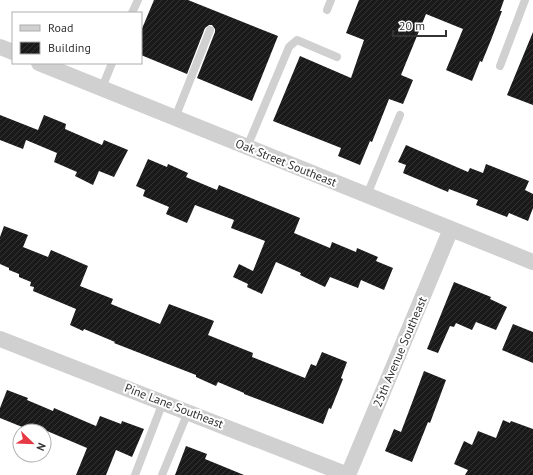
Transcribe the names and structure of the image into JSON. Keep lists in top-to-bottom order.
{
  "streets": {
    "street": ["Oak Street Southeast", "25th Avenue Southeast", "Pine Lane Southeast"]
  },
  "crossings": [
    ["Oak Street Southeast", "25th Avenue Southeast"],
    ["25th Avenue Southeast", "Pine Lane Southeast"]
  ],
  "legend": ["Road", "Building"],
  "scale_bar": "20 m",
  "north": "bottom right"
}
